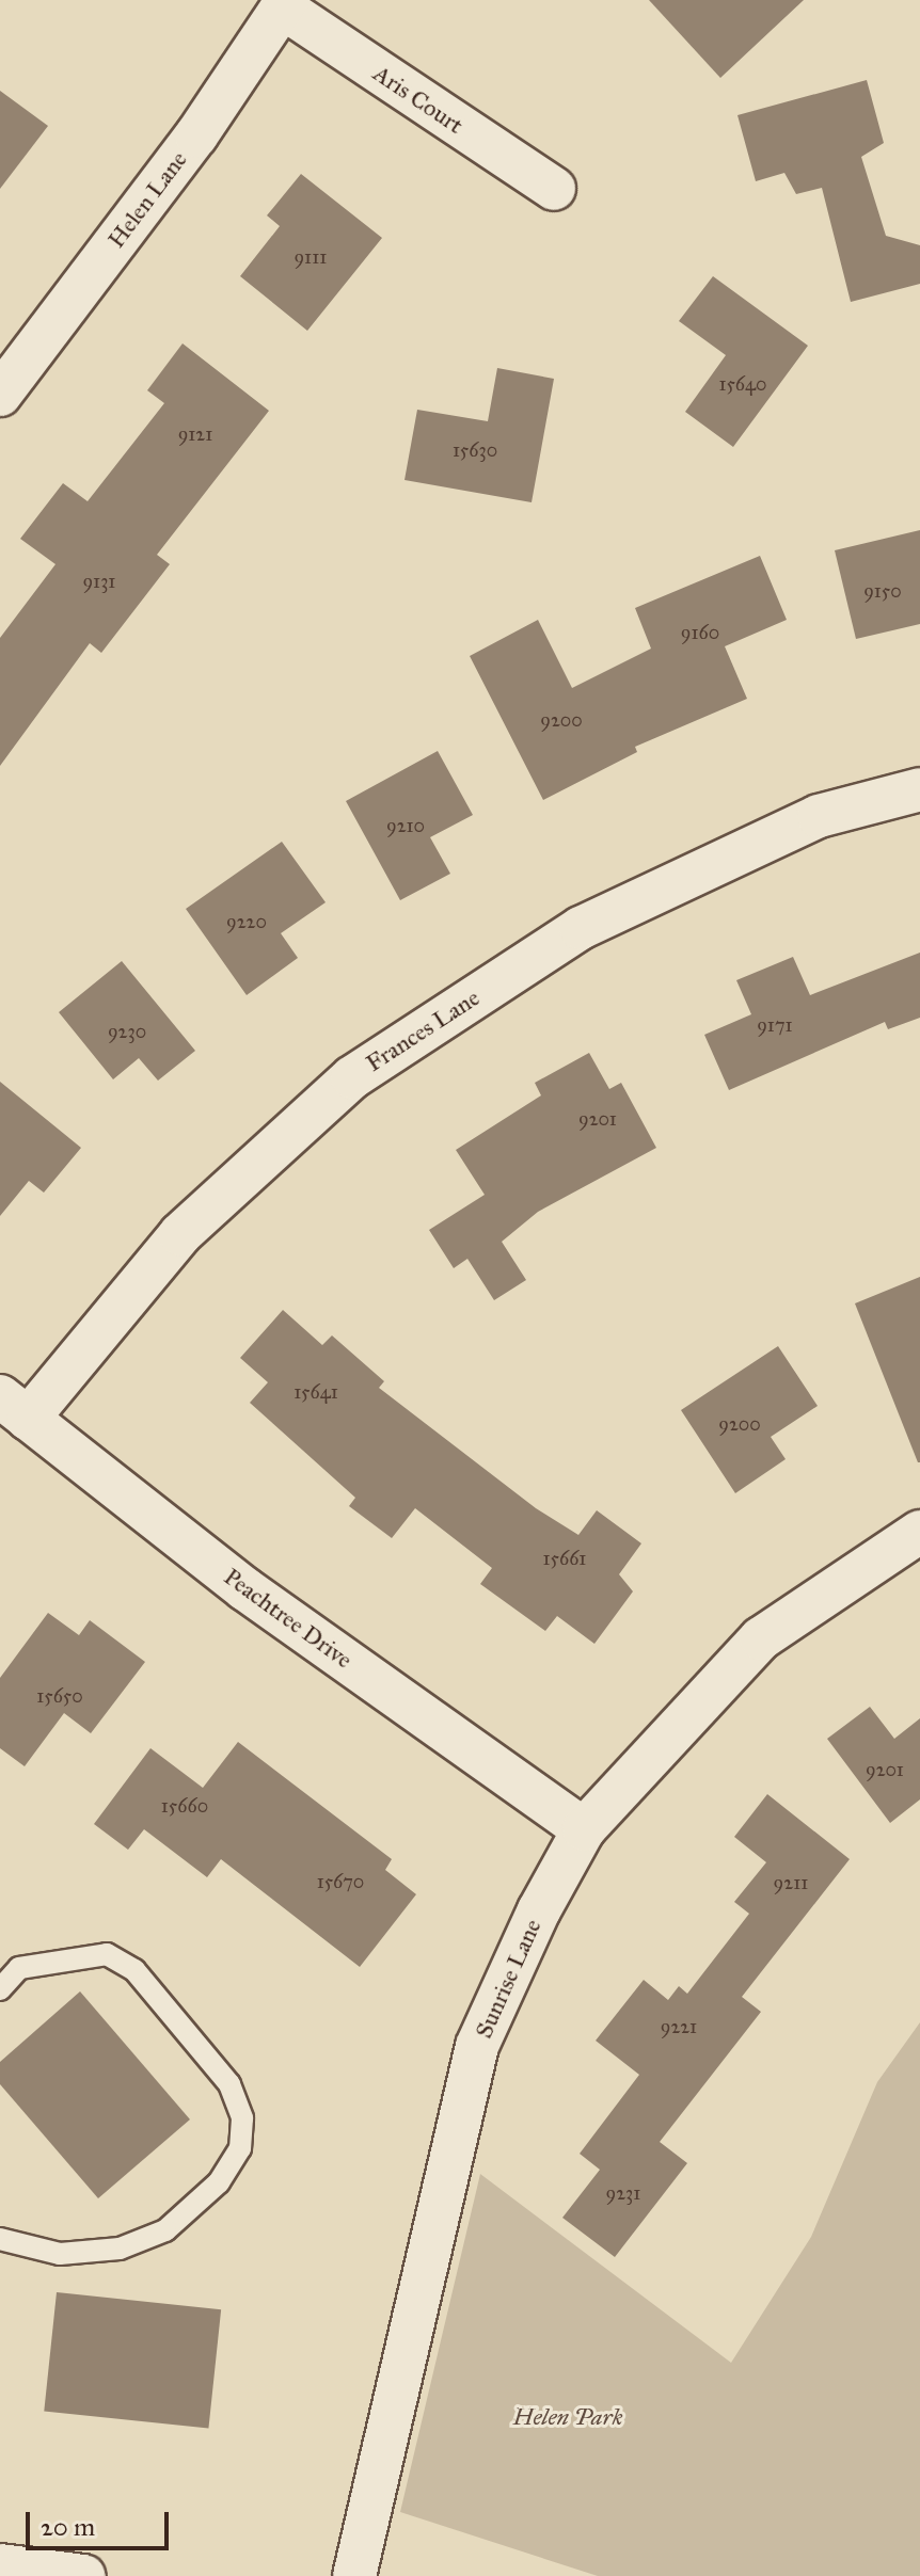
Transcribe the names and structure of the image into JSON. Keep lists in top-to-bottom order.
{
  "streets": {
    "street": [
      "Aris Court",
      "Helen Lane",
      "Frances Lane",
      "Peachtree Drive",
      "Sunrise Lane"
    ]
  },
  "crossings": [
    ["Aris Court", "Helen Lane"],
    ["Frances Lane", "Peachtree Drive"],
    ["Peachtree Drive", "Sunrise Lane"]
  ],
  "parks": ["Helen Park"],
  "house_numbers": [
    "9111",
    "15640",
    "9121",
    "15630",
    "9131",
    "9150",
    "9160",
    "9200",
    "9210",
    "9220",
    "9171",
    "9230",
    "9201",
    "15641",
    "9200",
    "15661",
    "15650",
    "9201",
    "15660",
    "15670",
    "9211",
    "9221",
    "9231"
  ],
  "scale_bar": "20 m"
}
